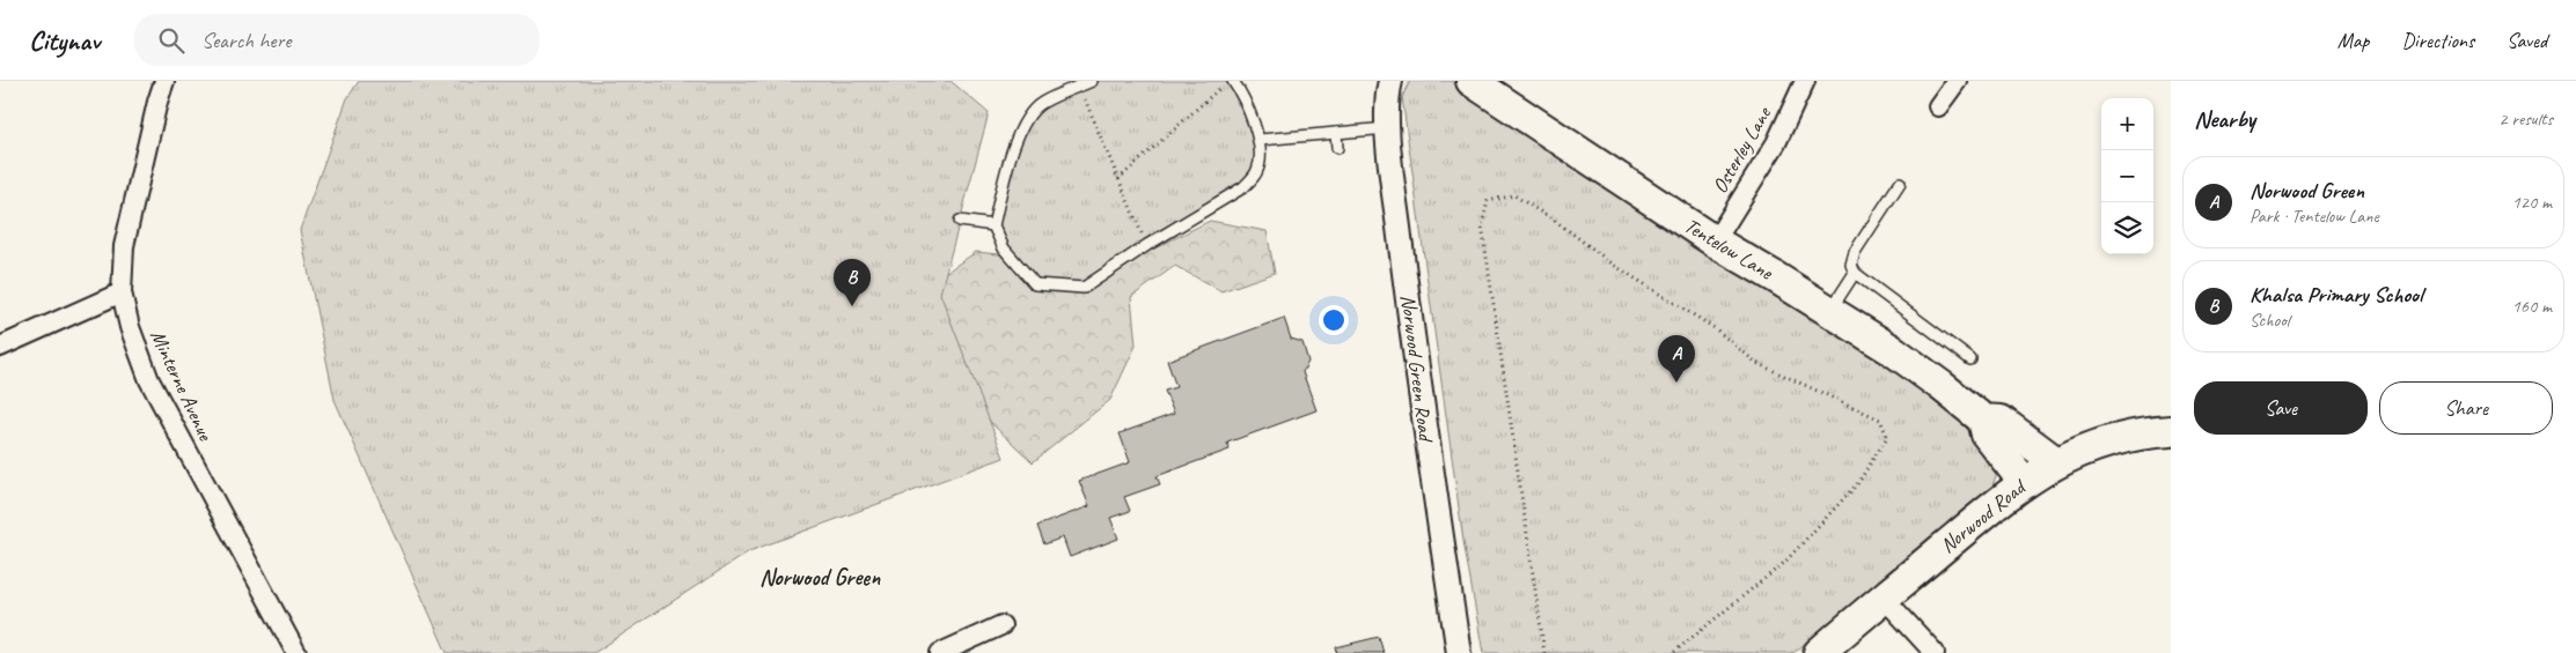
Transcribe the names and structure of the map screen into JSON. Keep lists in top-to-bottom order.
{
  "streets": {
    "main road": ["Tentelow Lane", "Norwood Road"],
    "street": ["Osterley Lane", "Norwood Green Road", "Minterne Avenue"]
  },
  "crossings": [
    ["Osterley Lane", "Tentelow Lane"],
    ["Tentelow Lane", "Norwood Road"]
  ],
  "districts": ["Norwood Green"],
  "page": {
    "header": "Citynav",
    "search": "Search here",
    "nav": ["Map", "Directions", "Saved"],
    "heading": ["Nearby", "2 results"],
    "map_buttons": ["+", "−"],
    "list": [
      {
        "mark": "A",
        "name": "Norwood Green",
        "note": "Park · Tentelow Lane",
        "value": "120 m"
      },
      {
        "mark": "B",
        "name": "Khalsa Primary School",
        "note": "School",
        "value": "160 m"
      }
    ],
    "pins": ["B", "A"],
    "buttons": ["Save", "Share"]
  }
}
